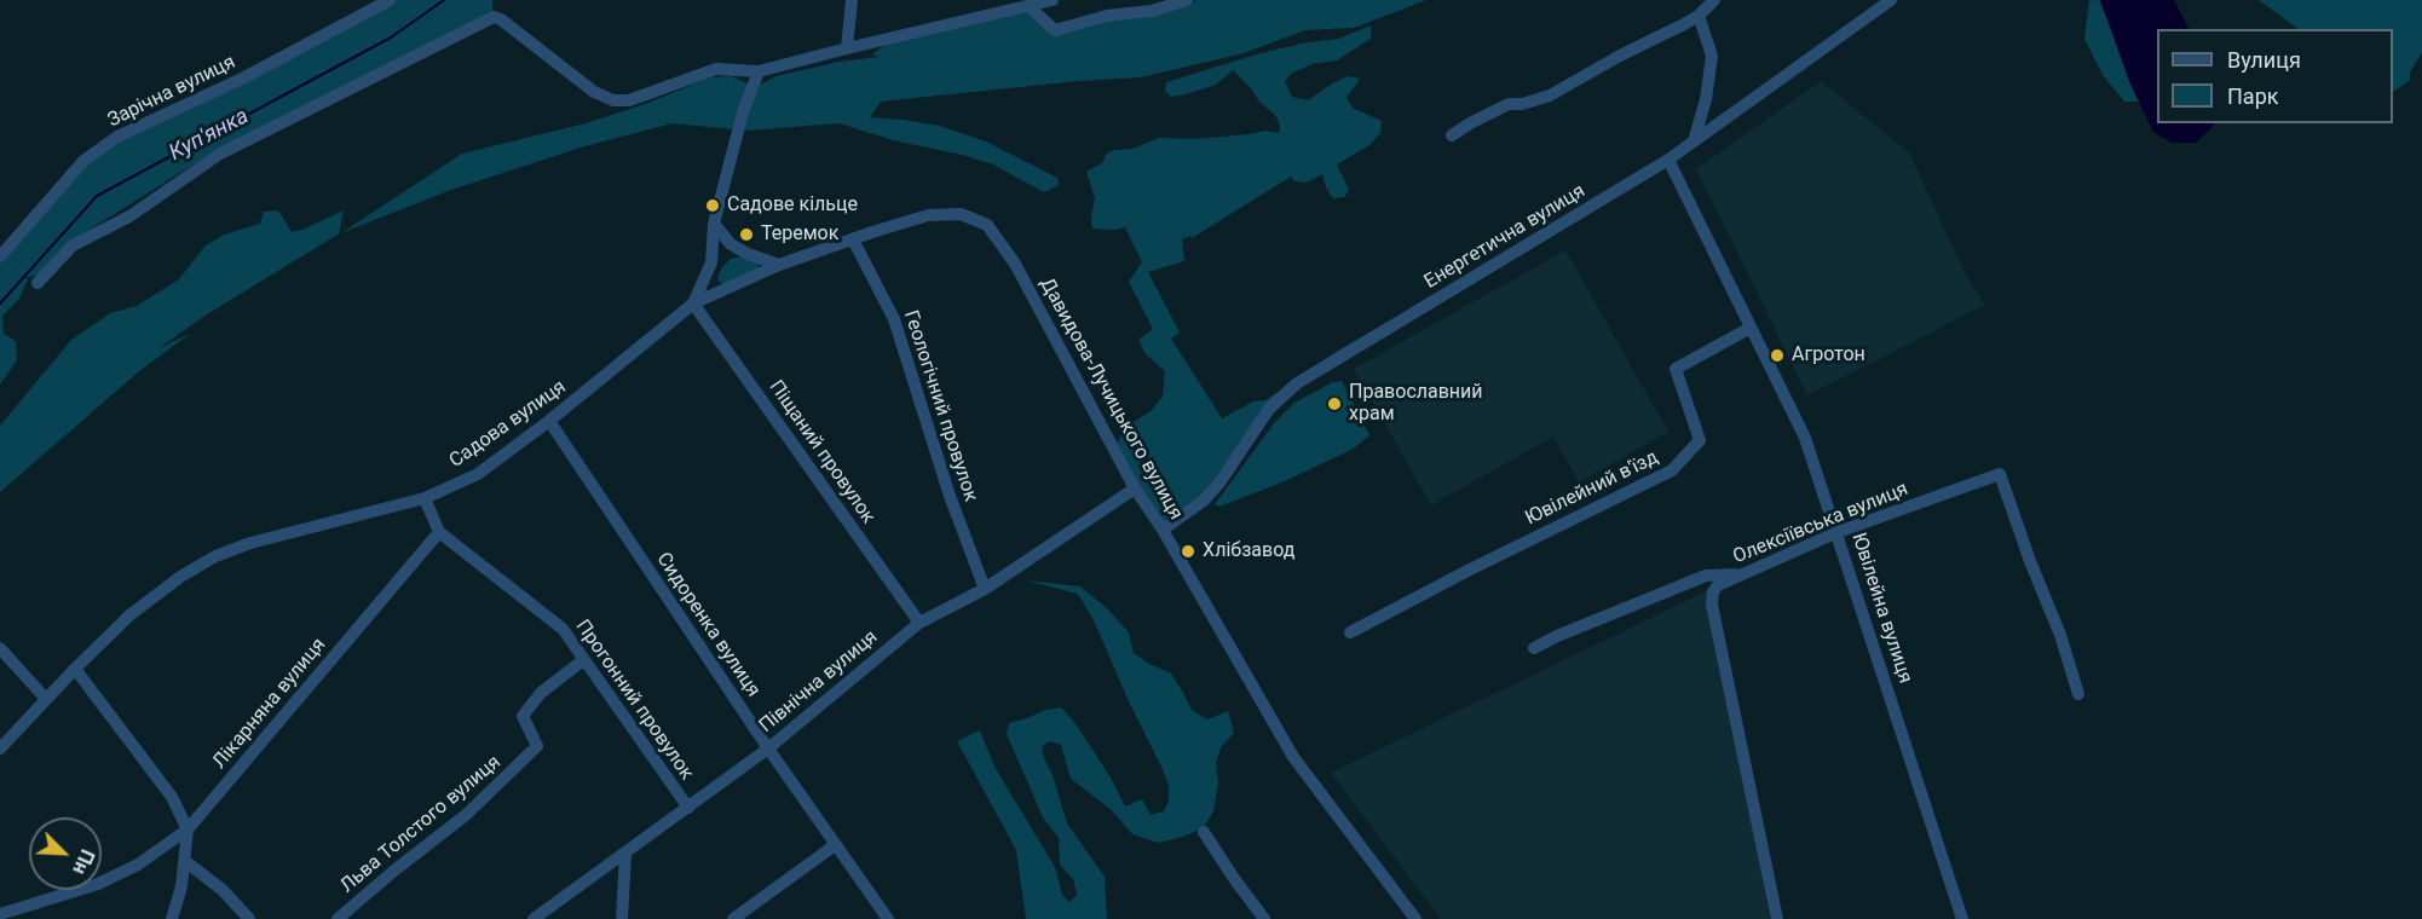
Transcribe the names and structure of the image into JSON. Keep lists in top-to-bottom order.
{
  "streets": {
    "street": [
      "Зарічна вулиця",
      "Енергетична вулиця",
      "Давидова-Лучицького вулиця",
      "Геологічний провулок",
      "Садова вулиця",
      "Піщаний провулок",
      "Ювілейний в'їзд",
      "Олексіївська вулиця",
      "Ювілейна вулиця",
      "Сидоренка вулиця",
      "Північна вулиця",
      "Прогонний провулок",
      "Лікарняна вулиця",
      "Льва Толстого вулиця"
    ]
  },
  "crossings": [
    ["Енергетична вулиця", "Давидова-Лучицького вулиця"],
    ["Енергетична вулиця", "Ювілейна вулиця"],
    ["Давидова-Лучицького вулиця", "Садова вулиця"],
    ["Давидова-Лучицького вулиця", "Північна вулиця"],
    ["Геологічний провулок", "Садова вулиця"],
    ["Геологічний провулок", "Північна вулиця"],
    ["Садова вулиця", "Піщаний провулок"],
    ["Садова вулиця", "Сидоренка вулиця"],
    ["Садова вулиця", "Прогонний провулок"],
    ["Піщаний провулок", "Північна вулиця"],
    ["Ювілейний в'їзд", "Ювілейна вулиця"],
    ["Олексіївська вулиця", "Ювілейна вулиця"],
    ["Сидоренка вулиця", "Північна вулиця"],
    ["Північна вулиця", "Прогонний провулок"],
    ["Прогонний провулок", "Лікарняна вулиця"],
    ["Прогонний провулок", "Льва Толстого вулиця"]
  ],
  "water": ["Куп'янка"],
  "places": [
    "Садове кільце",
    "Теремок",
    "Агротон",
    "Православний храм",
    "Хлібзавод"
  ],
  "legend": ["Вулиця", "Парк"],
  "north": "bottom right"
}
